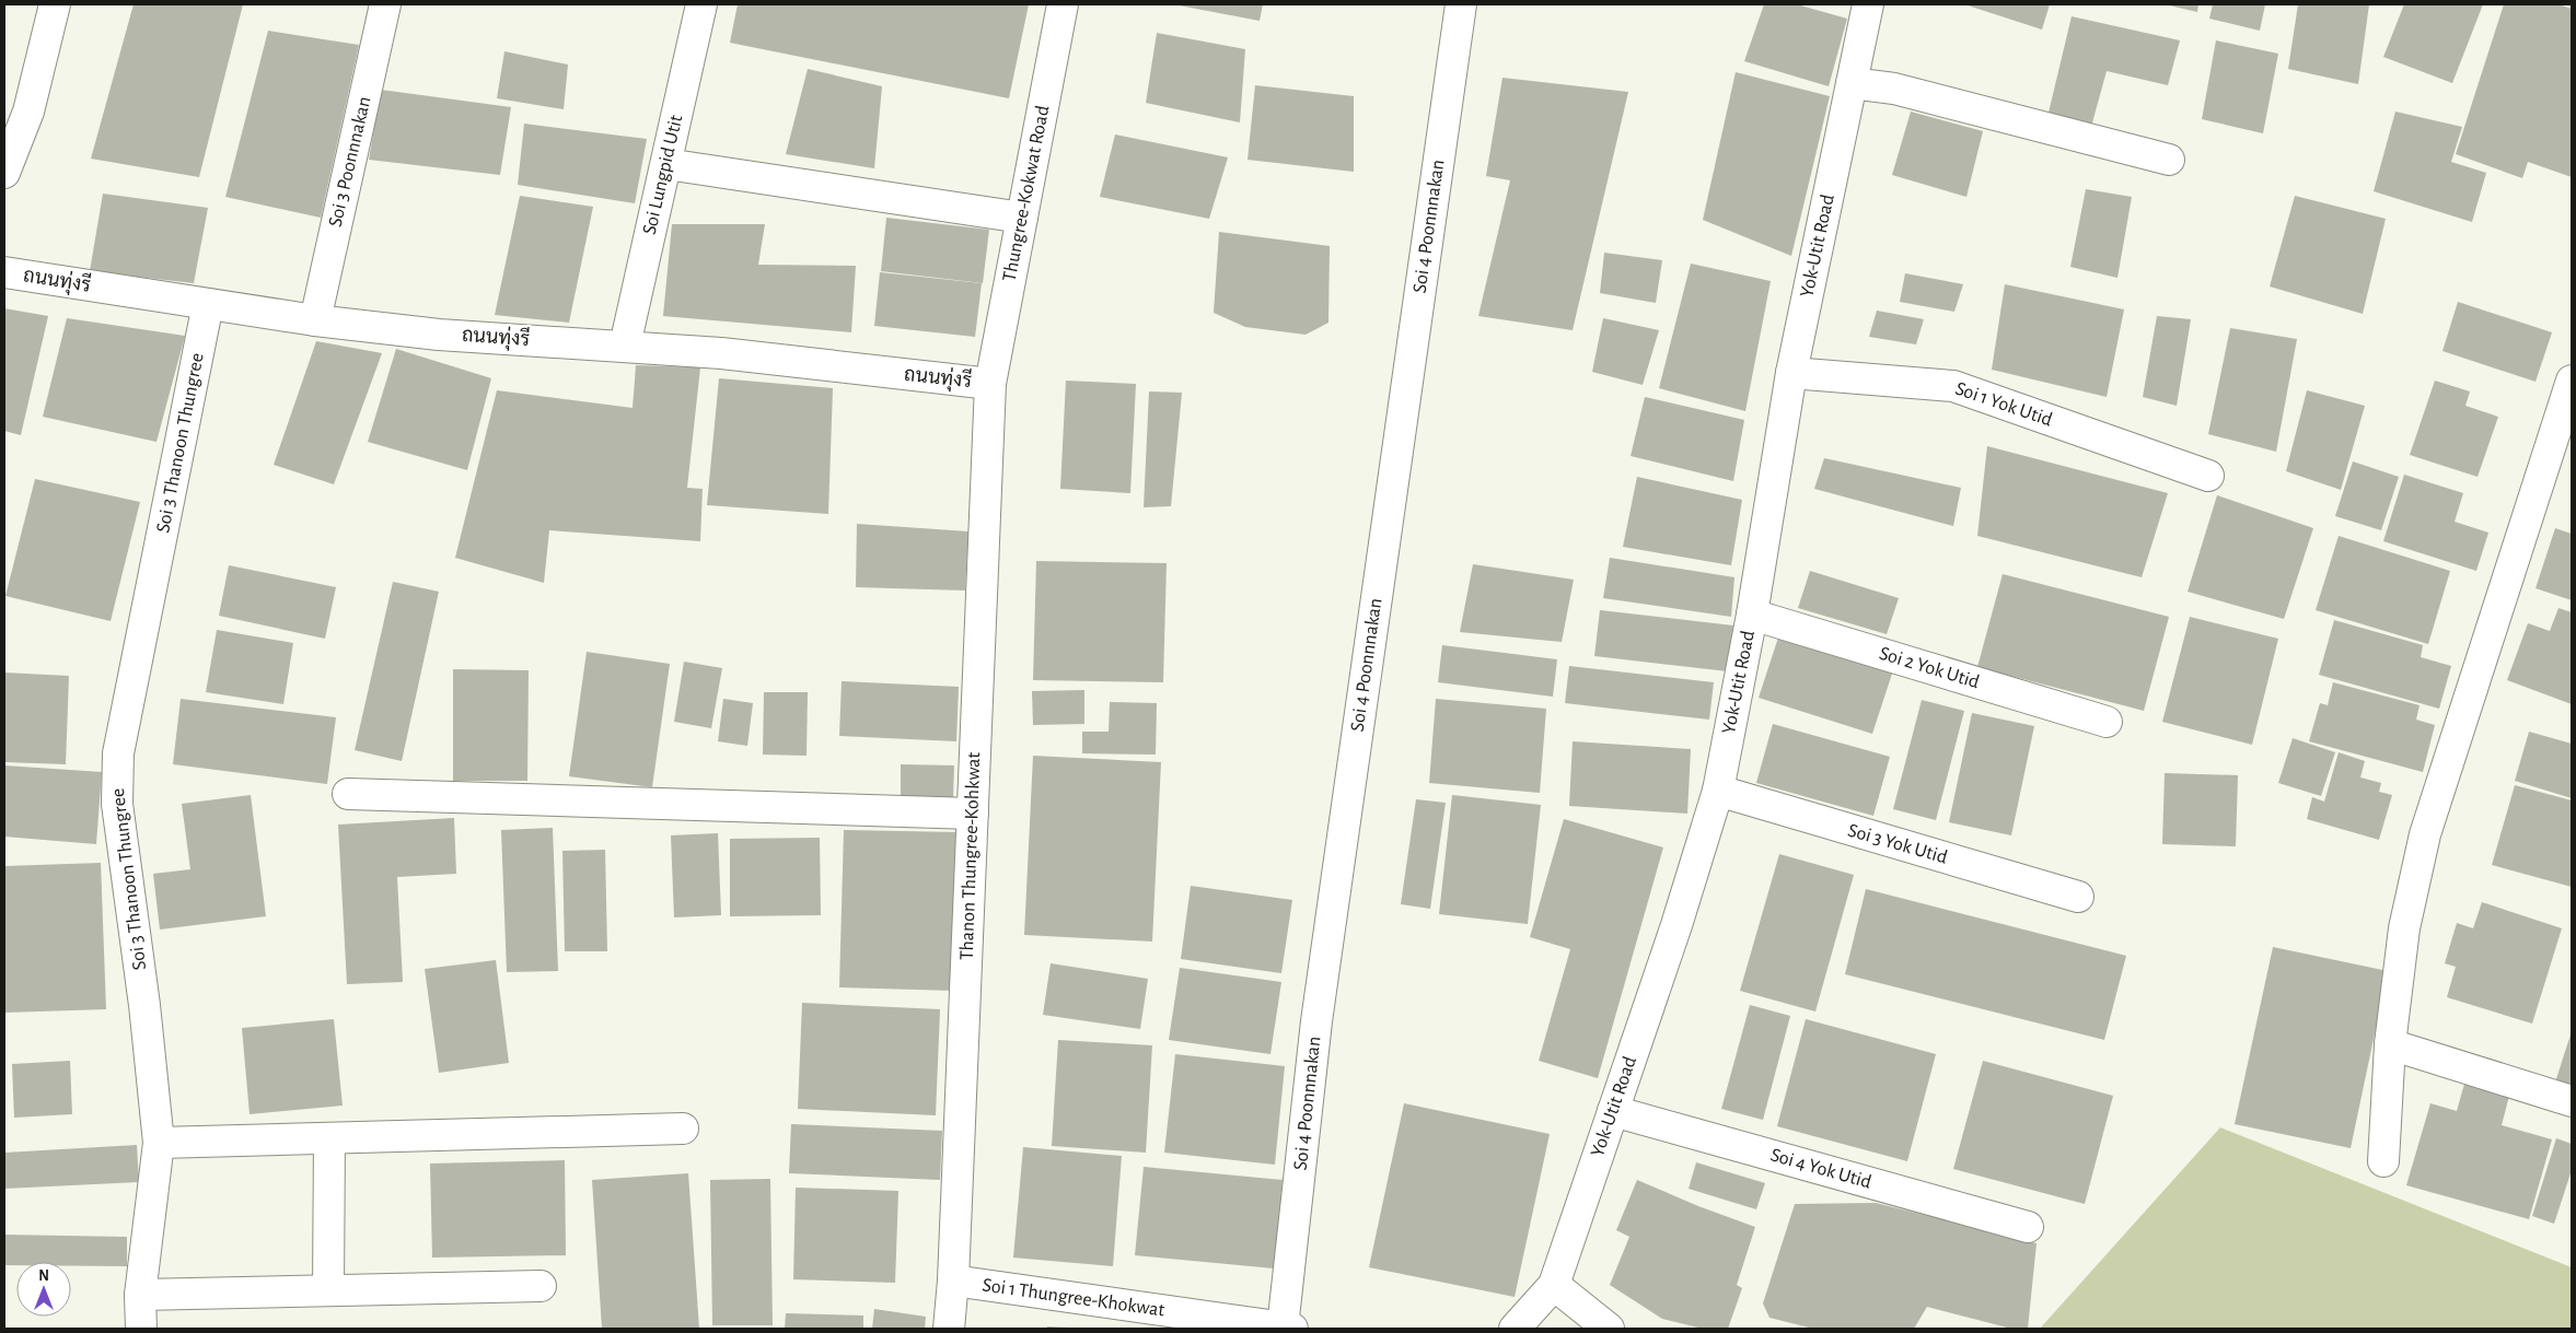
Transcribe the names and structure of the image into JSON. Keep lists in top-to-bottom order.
{
  "streets": {
    "street": [
      "Soi 3 Poonnnakan",
      "Soi Lungpid Utit",
      "Thungree-Kokwat Road",
      "Soi 4 Poonnnakan",
      "Yok-Utit Road",
      "ถนนทุ่งรี",
      "Soi 1 Yok Utid",
      "Soi 3 Thanoon Thungree",
      "Soi 2 Yok Utid",
      "Soi 3 Yok Utid",
      "Thanon Thungree-Kohkwat",
      "Soi 4 Yok Utid",
      "Soi 1 Thungree-Khokwat"
    ]
  },
  "crossings": [
    ["Soi 3 Poonnnakan", "ถนนทุ่งรี"],
    ["Soi Lungpid Utit", "ถนนทุ่งรี"],
    ["Thungree-Kokwat Road", "ถนนทุ่งรี"],
    ["Thungree-Kokwat Road", "Thanon Thungree-Kohkwat"],
    ["Soi 4 Poonnnakan", "Soi 1 Thungree-Khokwat"],
    ["Yok-Utit Road", "Soi 1 Yok Utid"],
    ["Yok-Utit Road", "Soi 2 Yok Utid"],
    ["Yok-Utit Road", "Soi 3 Yok Utid"],
    ["Yok-Utit Road", "Soi 4 Yok Utid"],
    ["ถนนทุ่งรี", "Soi 3 Thanoon Thungree"],
    ["ถนนทุ่งรี", "Thanon Thungree-Kohkwat"],
    ["Thanon Thungree-Kohkwat", "Soi 1 Thungree-Khokwat"]
  ],
  "north": "top"
}
